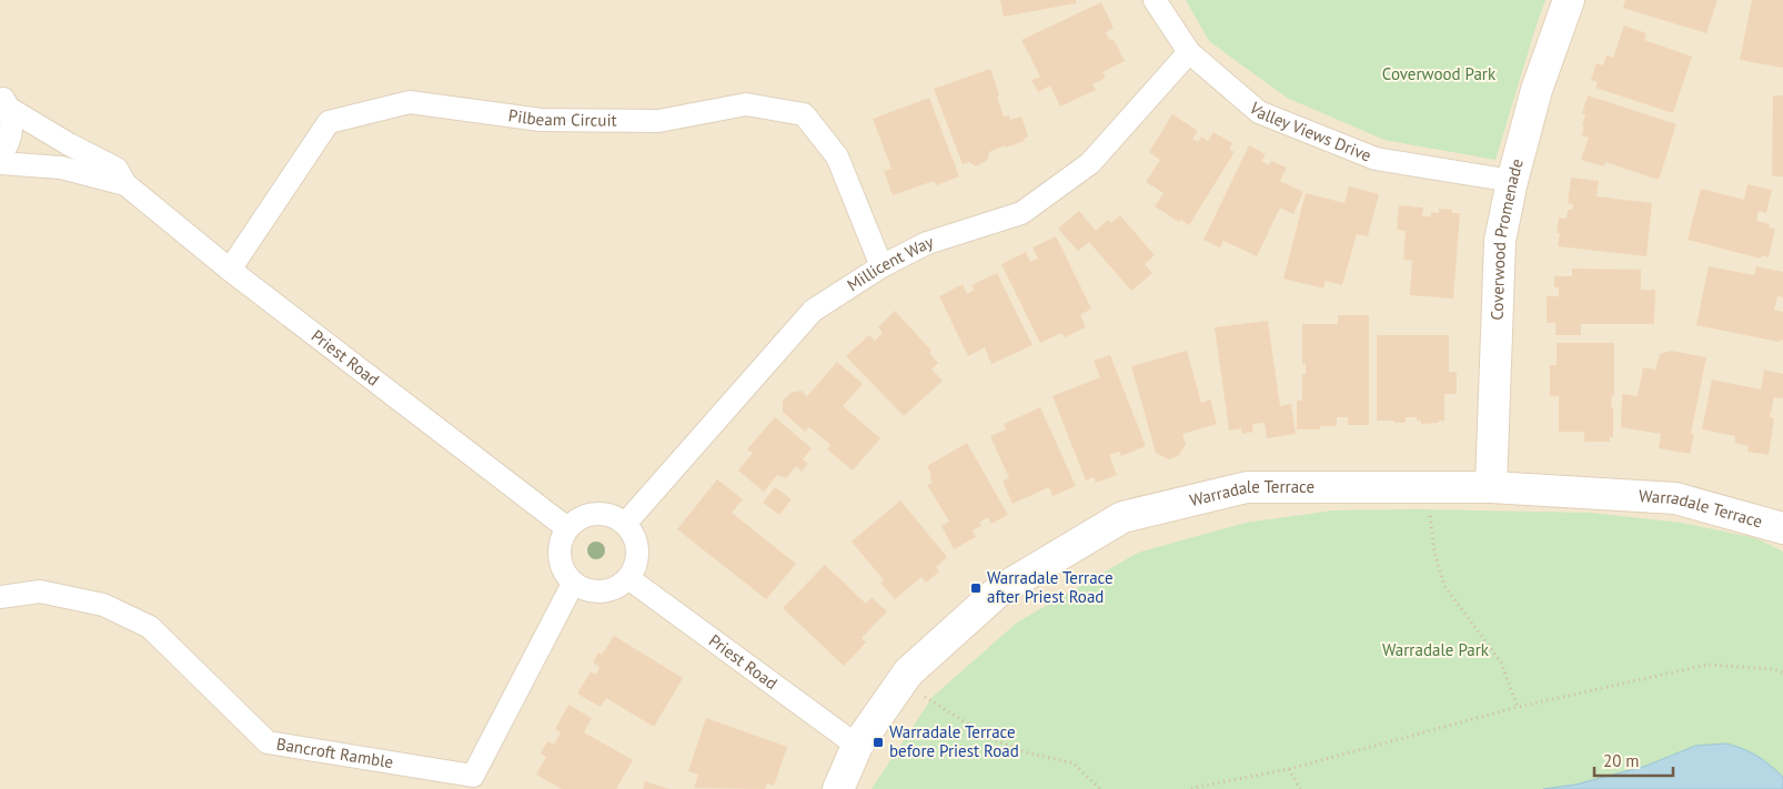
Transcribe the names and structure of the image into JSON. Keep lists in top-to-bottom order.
{
  "streets": {
    "street": [
      "Pilbeam Circuit",
      "Valley Views Drive",
      "Coverwood Promenade",
      "Millicent Way",
      "Priest Road",
      "Warradale Terrace",
      "Bancroft Ramble"
    ]
  },
  "crossings": [
    ["Pilbeam Circuit", "Millicent Way"],
    ["Pilbeam Circuit", "Priest Road"],
    ["Valley Views Drive", "Coverwood Promenade"],
    ["Valley Views Drive", "Millicent Way"],
    ["Coverwood Promenade", "Warradale Terrace"],
    ["Millicent Way", "Priest Road"],
    ["Millicent Way", "Bancroft Ramble"],
    ["Priest Road", "Warradale Terrace"],
    ["Priest Road", "Bancroft Ramble"]
  ],
  "parks": ["Coverwood Park", "Warradale Park"],
  "places": {
    "transit": ["Warradale Terrace after Priest Road", "Warradale Terrace before Priest Road"]
  },
  "scale_bar": "20 m"
}
